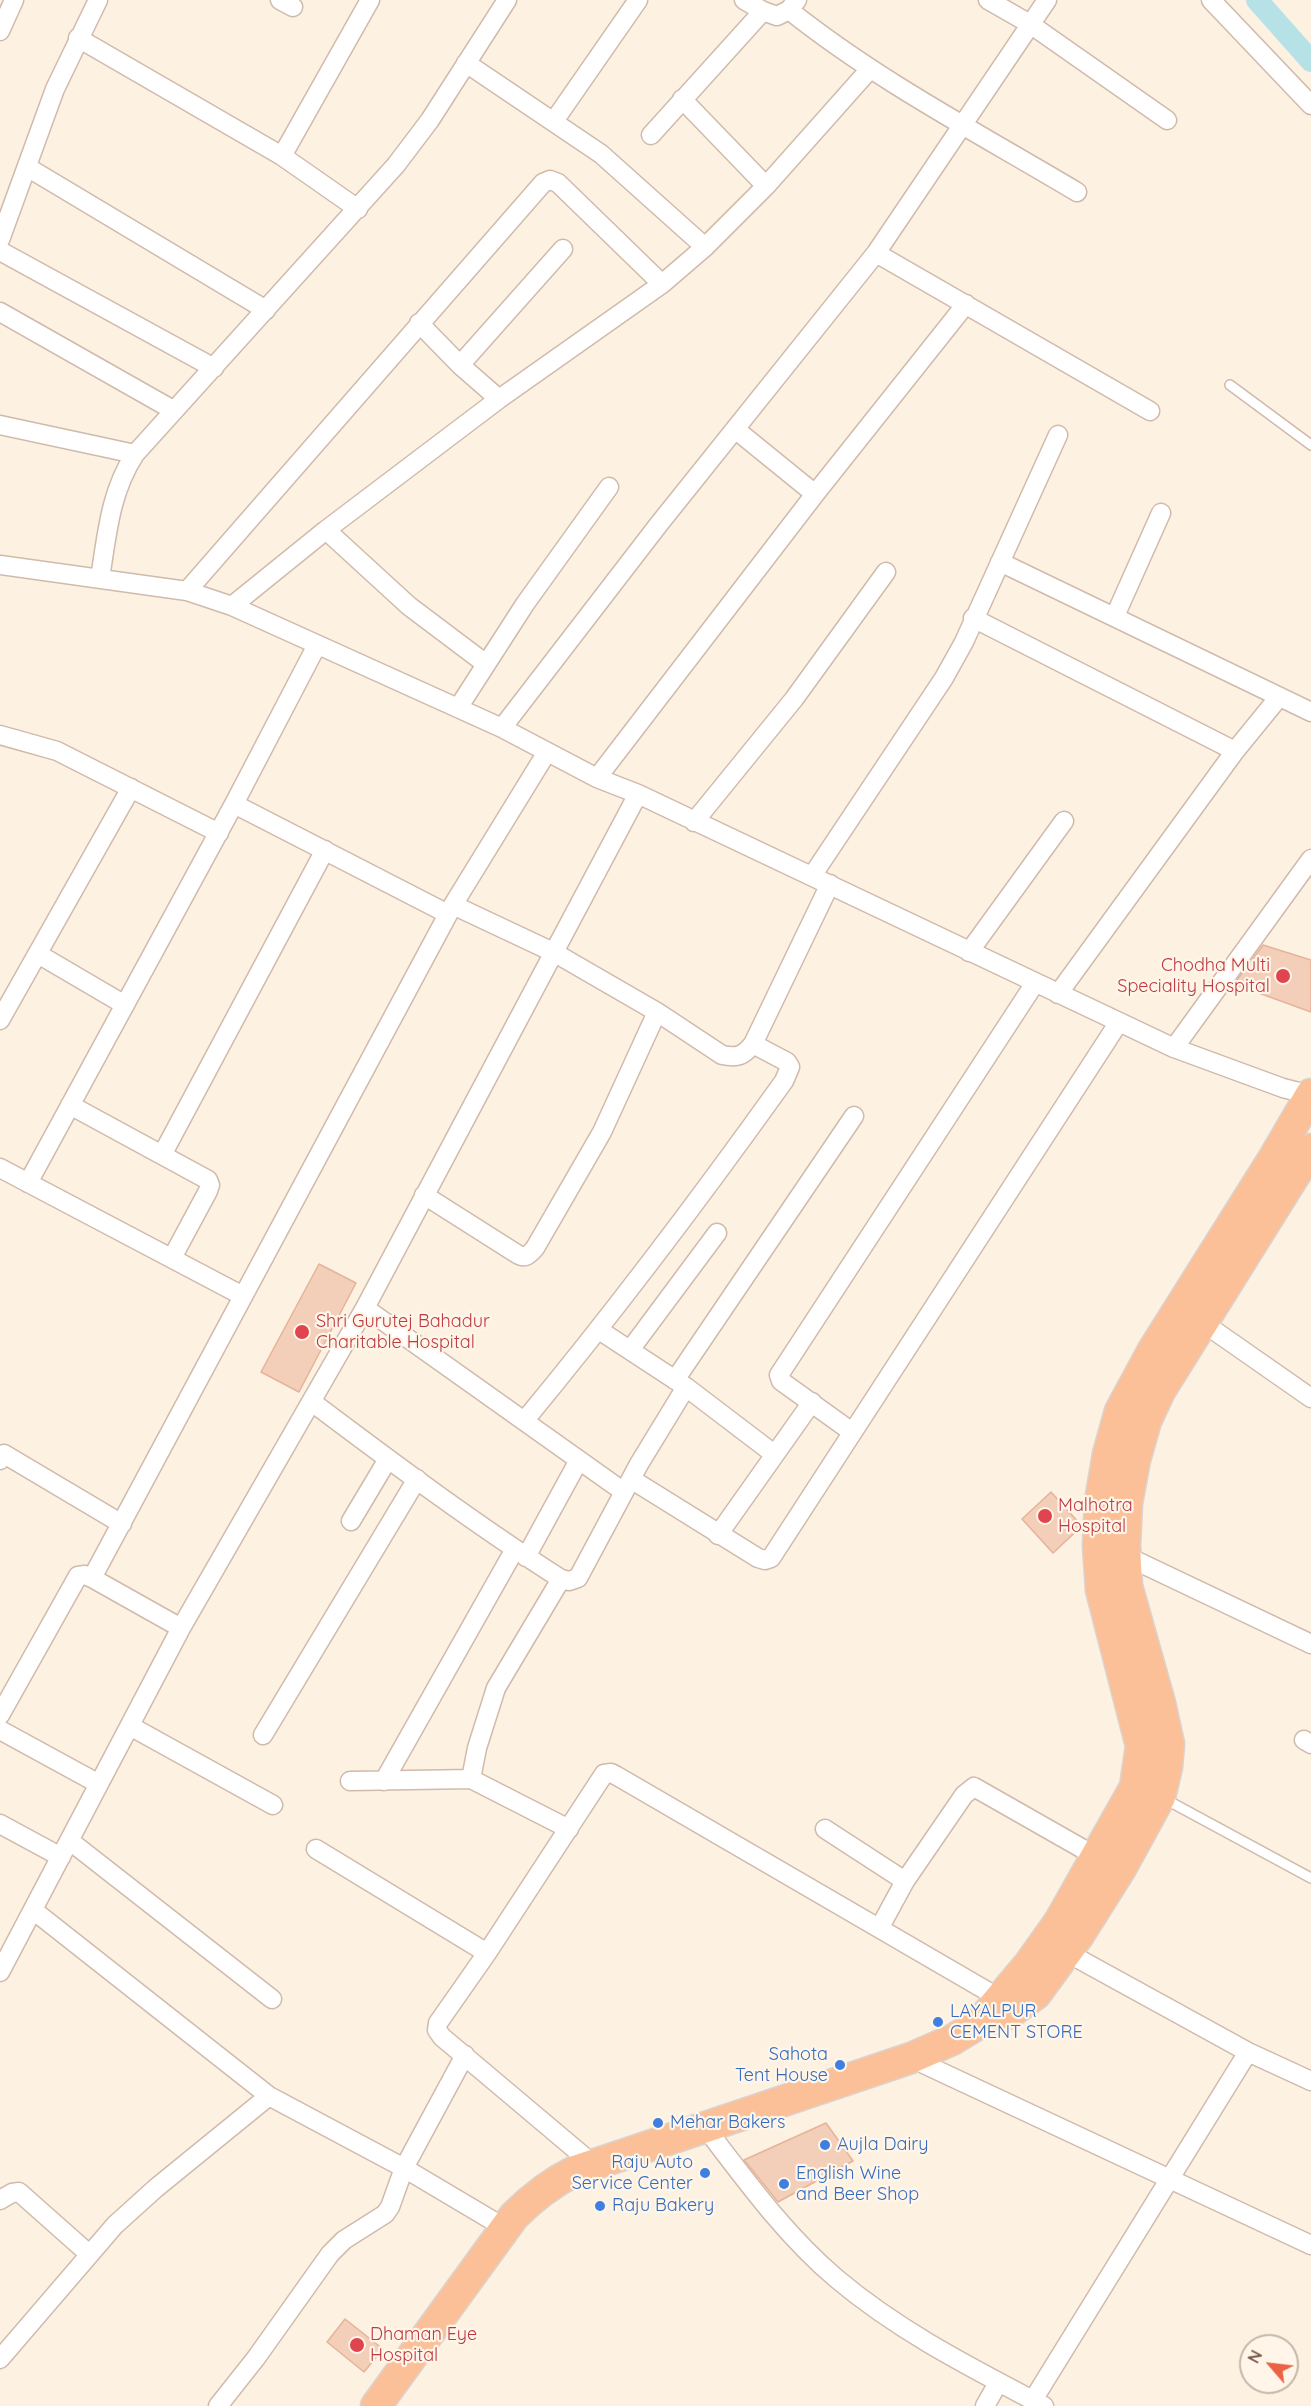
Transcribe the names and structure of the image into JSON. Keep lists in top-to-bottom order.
{
  "places": [
    "Chodha Multi Speciality Hospital",
    "Shri Gurutej Bahadur Charitable Hospital",
    "Malhotra Hospital",
    "LAYALPUR CEMENT STORE",
    "Sahota Tent House",
    "Mehar Bakers",
    "Aujla Dairy",
    "Raju Auto Service Center",
    "English Wine and Beer Shop",
    "Raju Bakery",
    "Dhaman Eye Hospital"
  ],
  "north": "top left"
}
